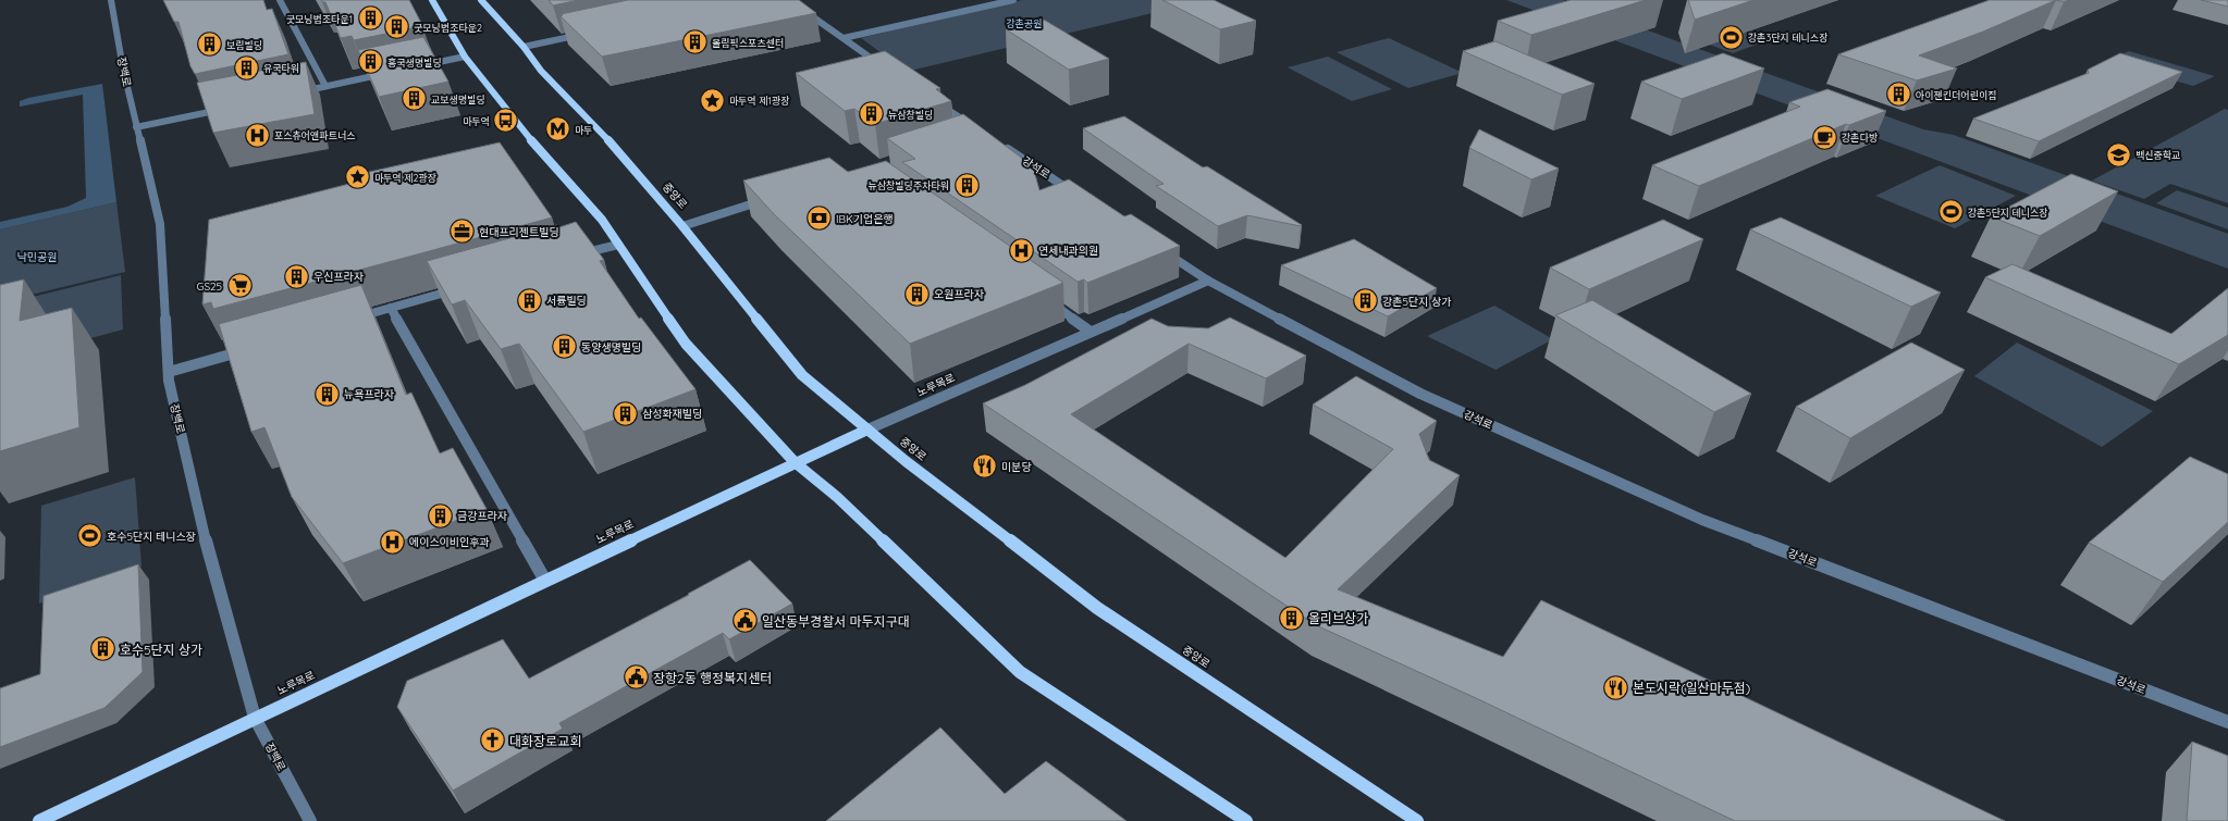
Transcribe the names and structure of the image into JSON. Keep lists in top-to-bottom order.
{
  "streets": {
    "main road": ["중앙로", "노루목로"],
    "street": ["장백로", "강석로"]
  },
  "crossings": [
    ["장백로", "노루목로"],
    ["강석로", "노루목로"],
    ["중앙로", "노루목로"]
  ],
  "parks": ["강촌공원", "낙민공원"],
  "places": {
    "building": [
      "굿모닝법조타운1",
      "굿모닝법조타운2",
      "올림픽스포츠센터",
      "보림빌딩",
      "흥국생명빌딩",
      "유국타워",
      "아이젠킨더어린이집",
      "교보생명빌딩",
      "뉴삼창빌딩",
      "뉴삼창빌딩주차타워",
      "우신프라자",
      "오원프라자",
      "서륭빌딩",
      "강촌5단지 상가",
      "동양생명빌딩",
      "뉴욕프라자",
      "삼성화재빌딩",
      "금강프라자",
      "올리브상가",
      "호수5단지 상가"
    ],
    "sports": ["강촌3단지 테니스장", "강촌5단지 테니스장", "호수5단지 테니스장"],
    "place": ["마두역 제1광장", "마두역 제2광장"],
    "bus stop": ["마두역"],
    "metro station": ["마두"],
    "hospital": ["포스츄어앤파트너스", "연세내과의원", "에이스이비인후과"],
    "cafe": ["강촌다방"],
    "school or university": ["백신중학교"],
    "bank": ["IBK기업은행"],
    "office": ["현대프리젠트빌딩"],
    "supermarket": ["GS25"],
    "restaurant": ["미분당", "본도시락(일산마두점)"],
    "public building": ["일산동부경찰서 마두지구대", "장항2동 행정복지센터"],
    "church": ["대화장로교회"]
  }
}
